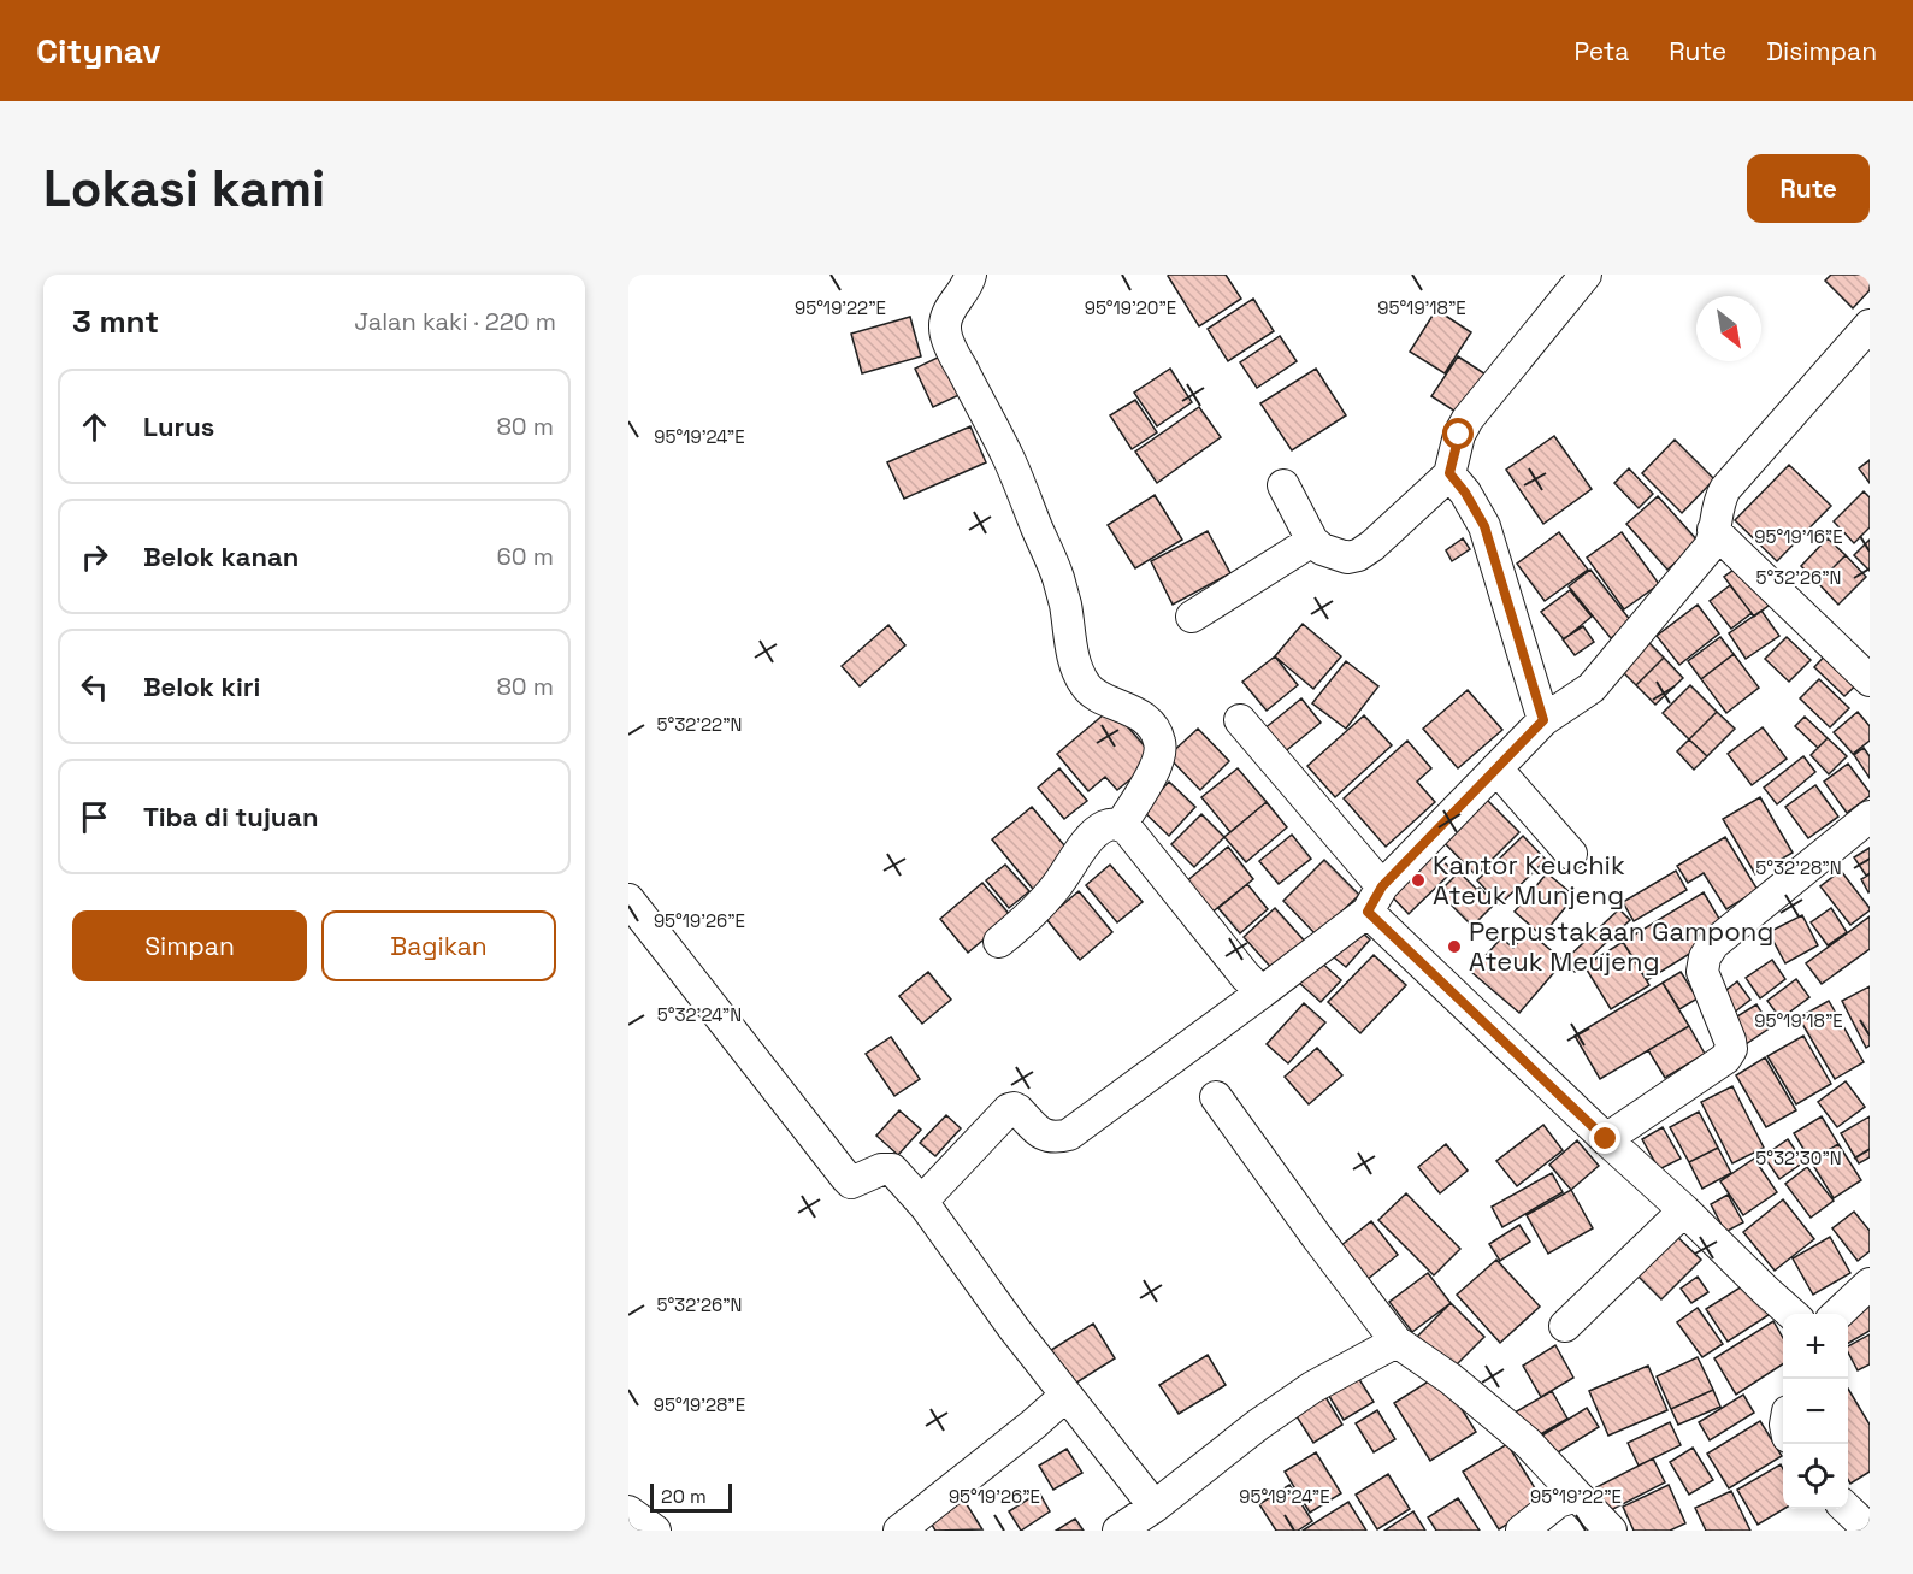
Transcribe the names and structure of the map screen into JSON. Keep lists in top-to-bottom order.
{
  "places": ["Kantor Keuchik Ateuk Munjeng", "Perpustakaan Gampong Ateuk Meujeng"],
  "scale_bar": "20 m",
  "north": "bottom right",
  "page": {
    "header": "Citynav",
    "nav": ["Peta", "Rute", "Disimpan"],
    "buttons": [
      "Rute",
      ["Simpan", "Bagikan"]
    ],
    "title": "Lokasi kami",
    "heading": ["3 mnt", "Jalan kaki · 220 m"],
    "list": [
      ["Lurus", "80 m"],
      ["Belok kanan", "60 m"],
      ["Belok kiri", "80 m"],
      "Tiba di tujuan"
    ],
    "map_buttons": ["+", "−"],
    "scale": "20 m"
  },
  "coordinates": [
    "95°19'22\"E",
    "95°19'20\"E",
    "95°19'18\"E",
    "95°19'24\"E",
    "95°19'16\"E",
    "5°32'26\"N",
    "5°32'22\"N",
    "5°32'28\"N",
    "95°19'26\"E",
    "5°32'24\"N",
    "5°32'30\"N",
    "95°19'28\"E"
  ]
}
